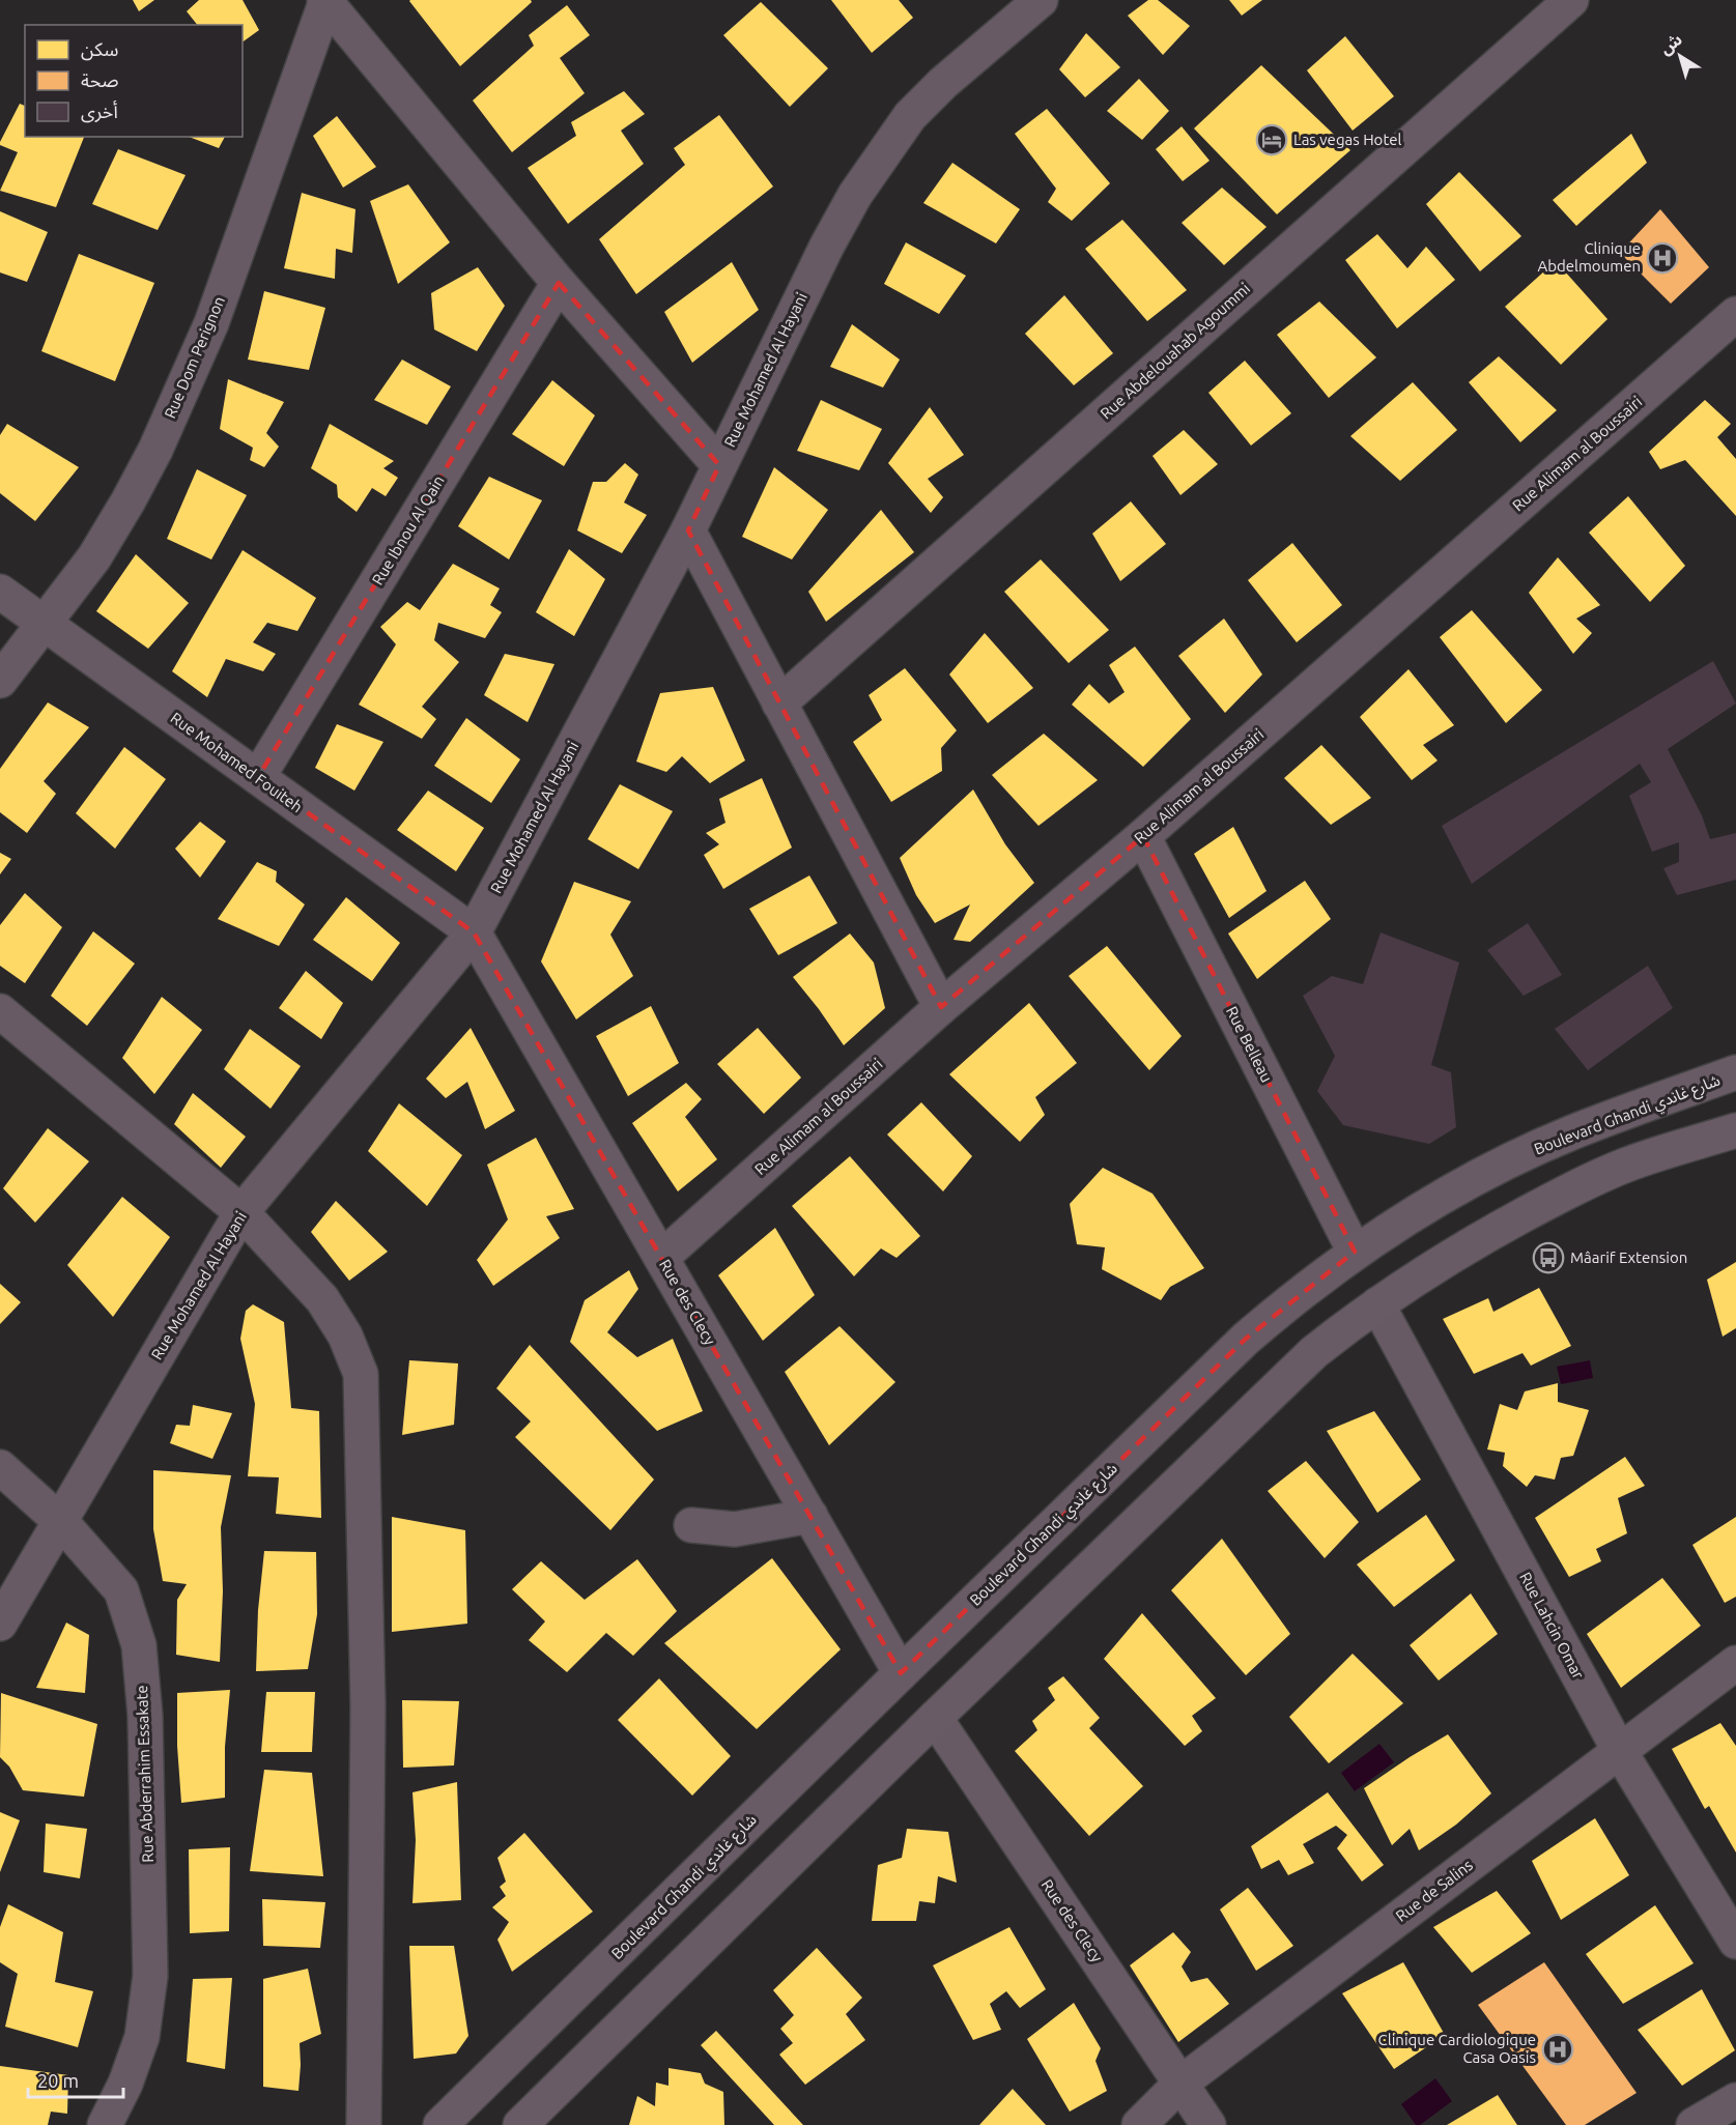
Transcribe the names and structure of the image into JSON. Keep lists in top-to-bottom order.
{
  "streets": {
    "main road": ["Boulevard Ghandi شارع غاندي"],
    "street": [
      "Rue Abdelouahab Agoummi",
      "Rue Dom Perignon",
      "Rue Mohamed Al Hayani",
      "Rue Alimam al Boussairi",
      "Rue Ibnou Al Qain",
      "Rue Mohamed Fouiteh",
      "Rue Belleau",
      "Rue des Clecy",
      "Rue Lahcin Omar",
      "Rue Abderrahim Essakate",
      "Rue de Salins"
    ]
  },
  "crossings": [
    ["Rue Dom Perignon", "Rue Mohamed Fouiteh"],
    ["Rue Mohamed Al Hayani", "Rue Mohamed Fouiteh"],
    ["Rue Mohamed Al Hayani", "Rue des Clecy"],
    ["Rue Mohamed Al Hayani", "Rue Abderrahim Essakate"],
    ["Rue Alimam al Boussairi", "Rue Belleau"],
    ["Rue Alimam al Boussairi", "Rue des Clecy"],
    ["Rue Ibnou Al Qain", "Rue Mohamed Fouiteh"],
    ["Rue Mohamed Fouiteh", "Rue des Clecy"],
    ["Rue Belleau", "Boulevard Ghandi شارع غاندي"],
    ["Boulevard Ghandi شارع غاندي", "Rue des Clecy"],
    ["Rue des Clecy", "Rue de Salins"],
    ["Rue Lahcin Omar", "Rue de Salins"]
  ],
  "places": {
    "hotel": ["Las vegas Hotel"],
    "hospital": ["Clinique Abdelmoumen", "Clinique Cardiologique Casa Oasis"],
    "bus stop": ["Mâarif Extension"]
  },
  "legend": ["سكن", "صحة", "أخرى"],
  "scale_bar": "20 m",
  "north": "top left"
}
